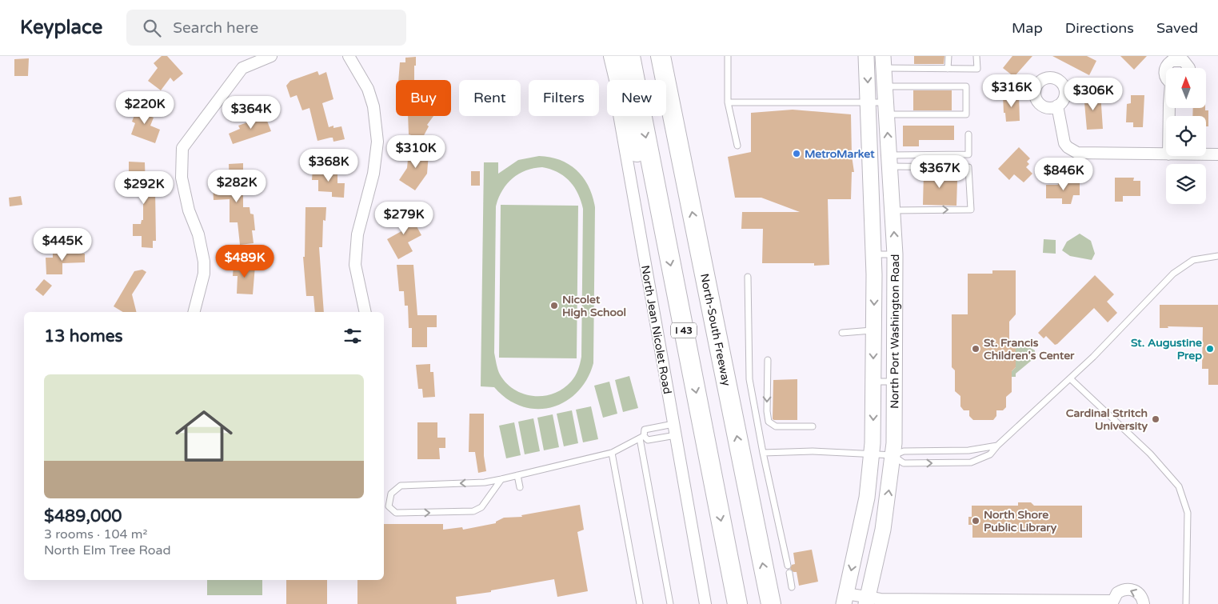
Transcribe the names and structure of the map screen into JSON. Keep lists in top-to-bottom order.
{
  "streets": {
    "highway": ["North-South Freeway", "I 43"],
    "main road": ["North Port Washington Road"],
    "street": ["North Jean Nicolet Road"]
  },
  "places": [
    "MetroMarket",
    "Nicolet High School",
    "St. Francis Children's Center",
    "St. Augustine Prep",
    "Cardinal Stritch University",
    "North Shore Public Library"
  ],
  "north": "top",
  "page": {
    "header": "Keyplace",
    "search": "Search here",
    "nav": ["Map", "Directions", "Saved"],
    "price": [
      "$316K",
      "$306K",
      "$220K",
      "$364K",
      "$310K",
      "$368K",
      "$367K",
      "$846K",
      "$282K",
      "$292K",
      "$279K",
      "$445K",
      "$489K"
    ],
    "chip": [
      "Buy",
      "Rent",
      "Filters",
      "New"
    ],
    "heading": "13 homes",
    "list": [
      {
        "name": "$489,000",
        "note": "3 rooms · 104 m² · North Elm Tree Road"
      }
    ]
  }
}
